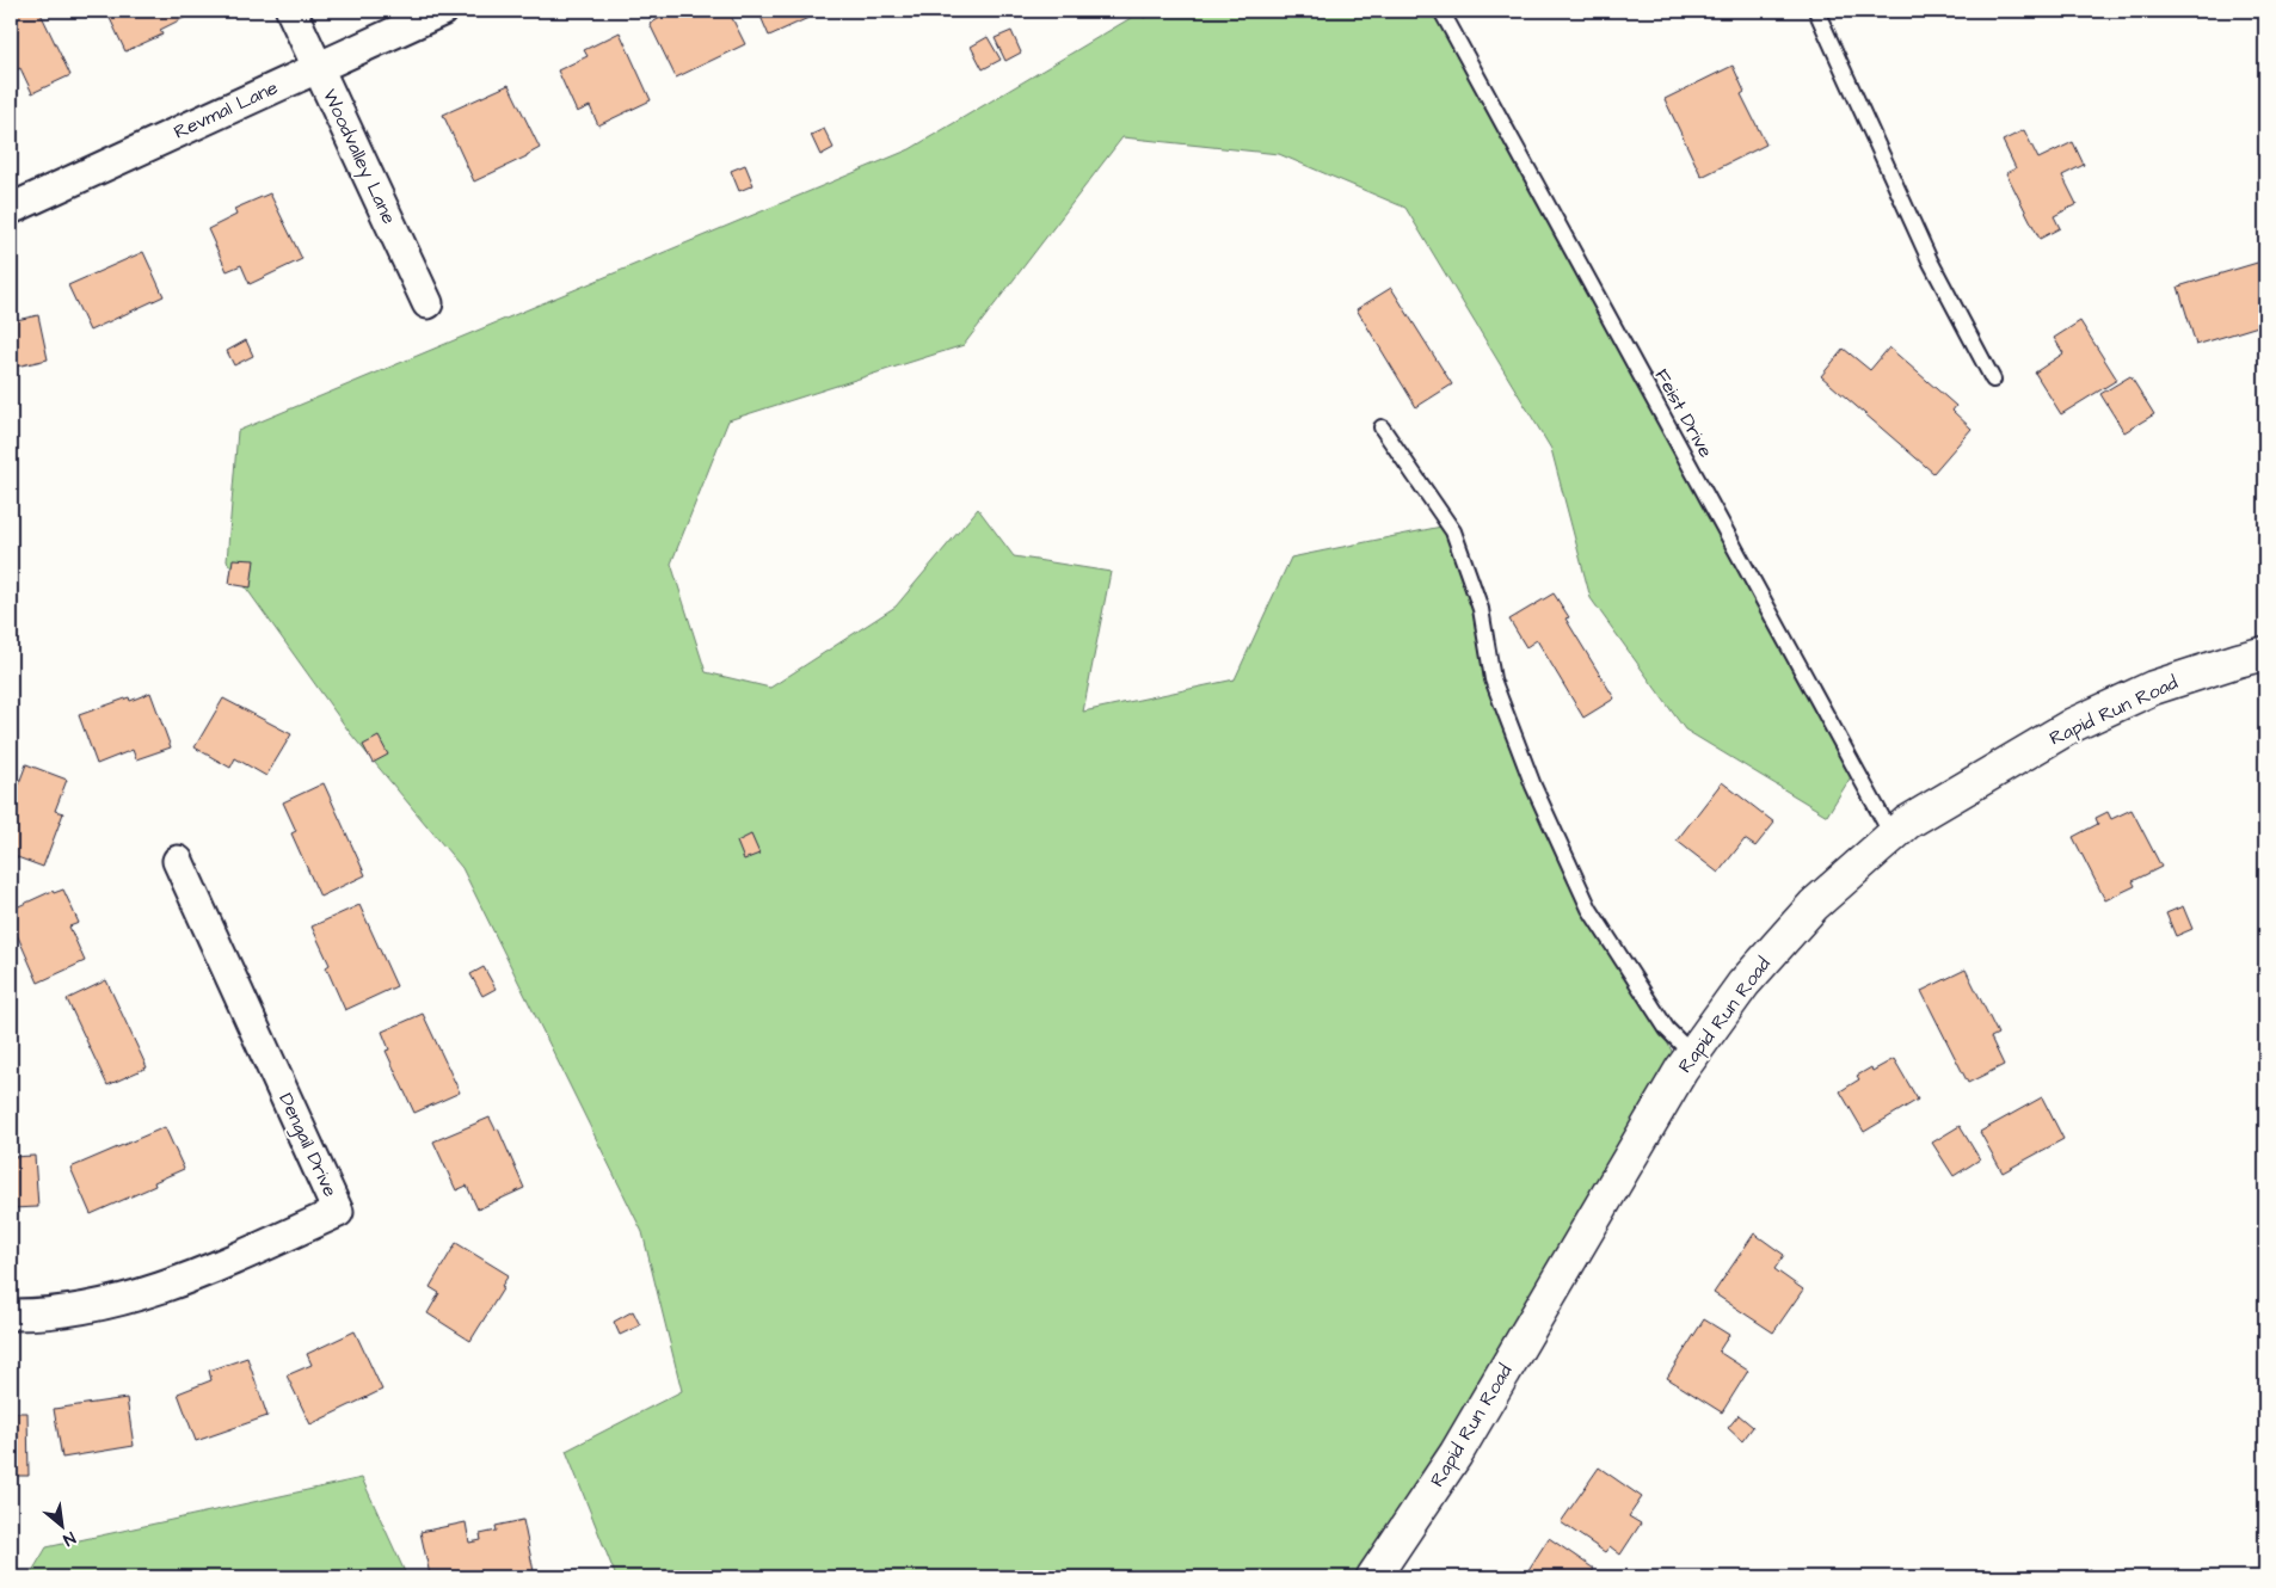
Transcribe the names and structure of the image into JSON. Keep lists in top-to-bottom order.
{
  "streets": {
    "street": [
      "Revmal Lane",
      "Woodvalley Lane",
      "Rapid Run Road",
      "Dengail Drive"
    ],
    "lane": ["Feist Drive"]
  },
  "crossings": [
    ["Revmal Lane", "Woodvalley Lane"],
    ["Feist Drive", "Rapid Run Road"]
  ],
  "north": "bottom right"
}
